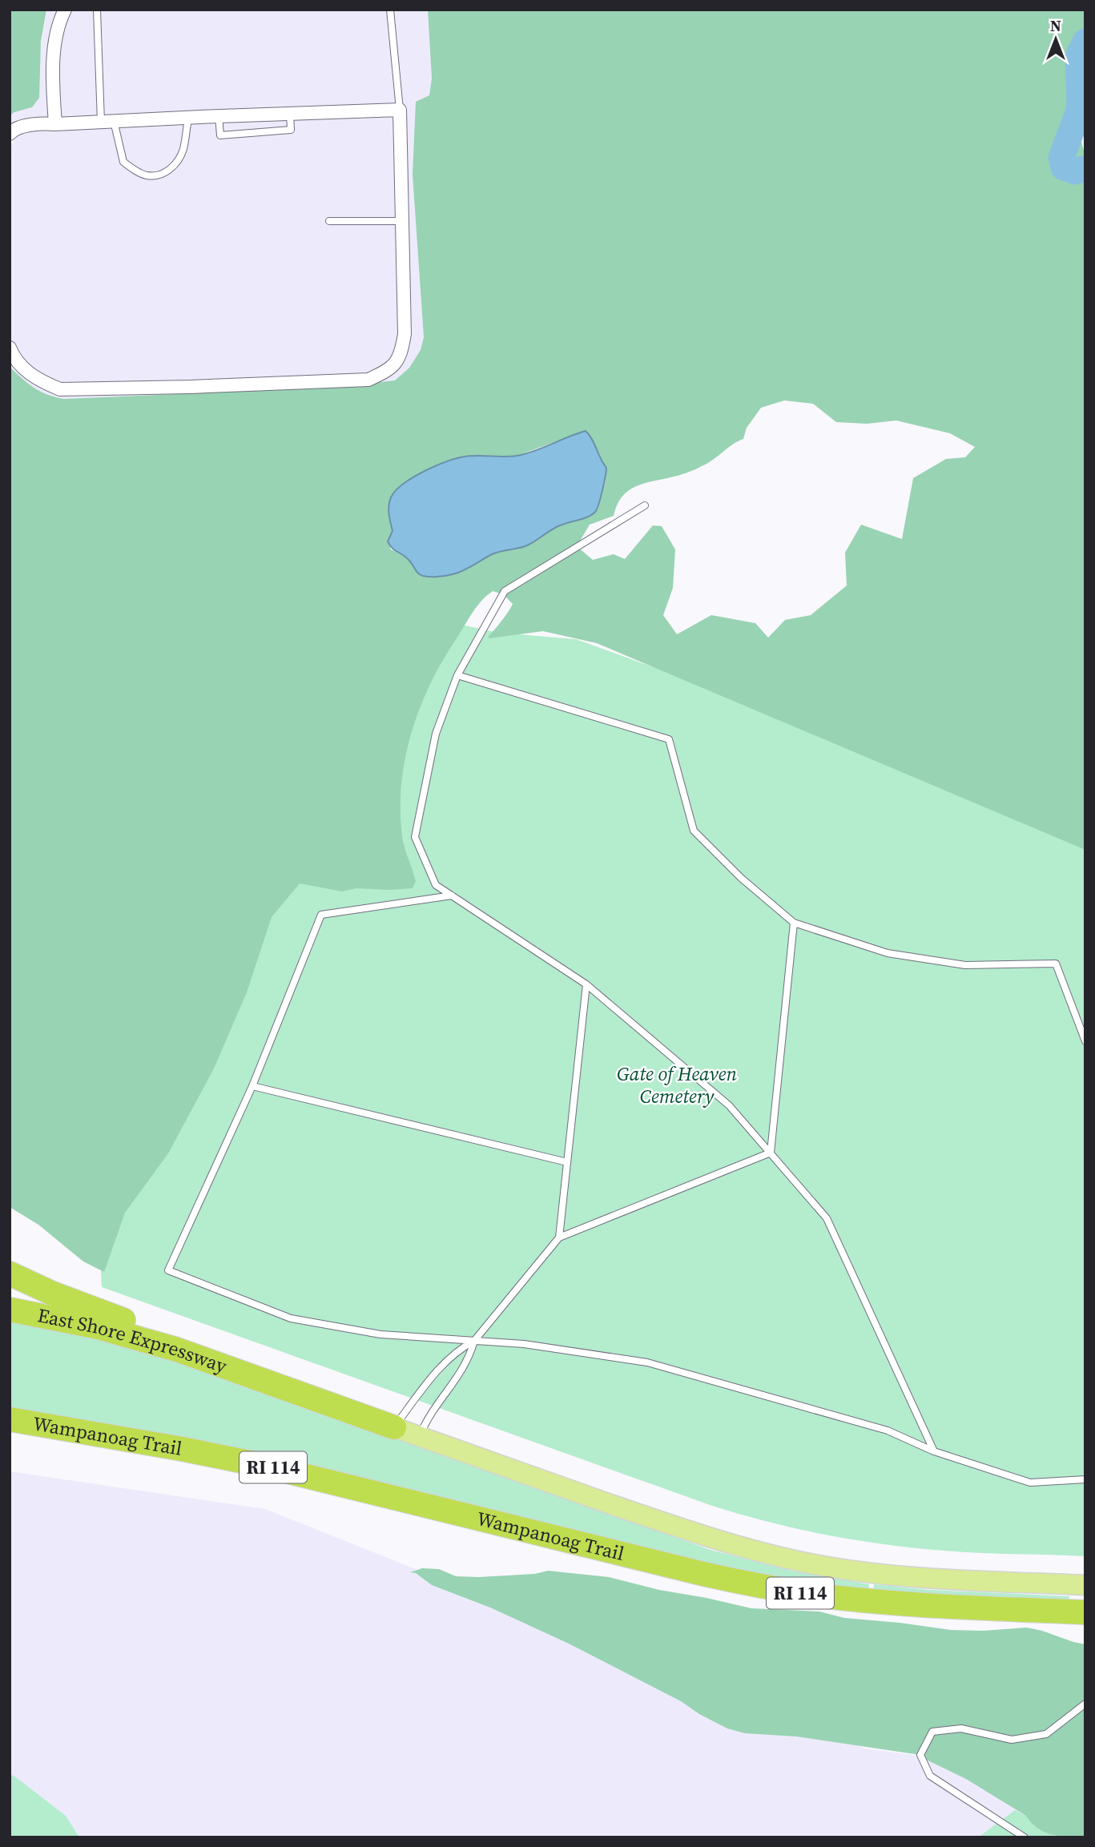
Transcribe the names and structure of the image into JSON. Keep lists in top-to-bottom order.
{
  "streets": {
    "highway": ["East Shore Expressway", "Wampanoag Trail", "RI 114"]
  },
  "crossings": [
    ["East Shore Expressway", "RI 114"]
  ],
  "parks": ["Gate of Heaven Cemetery"],
  "north": "top"
}
